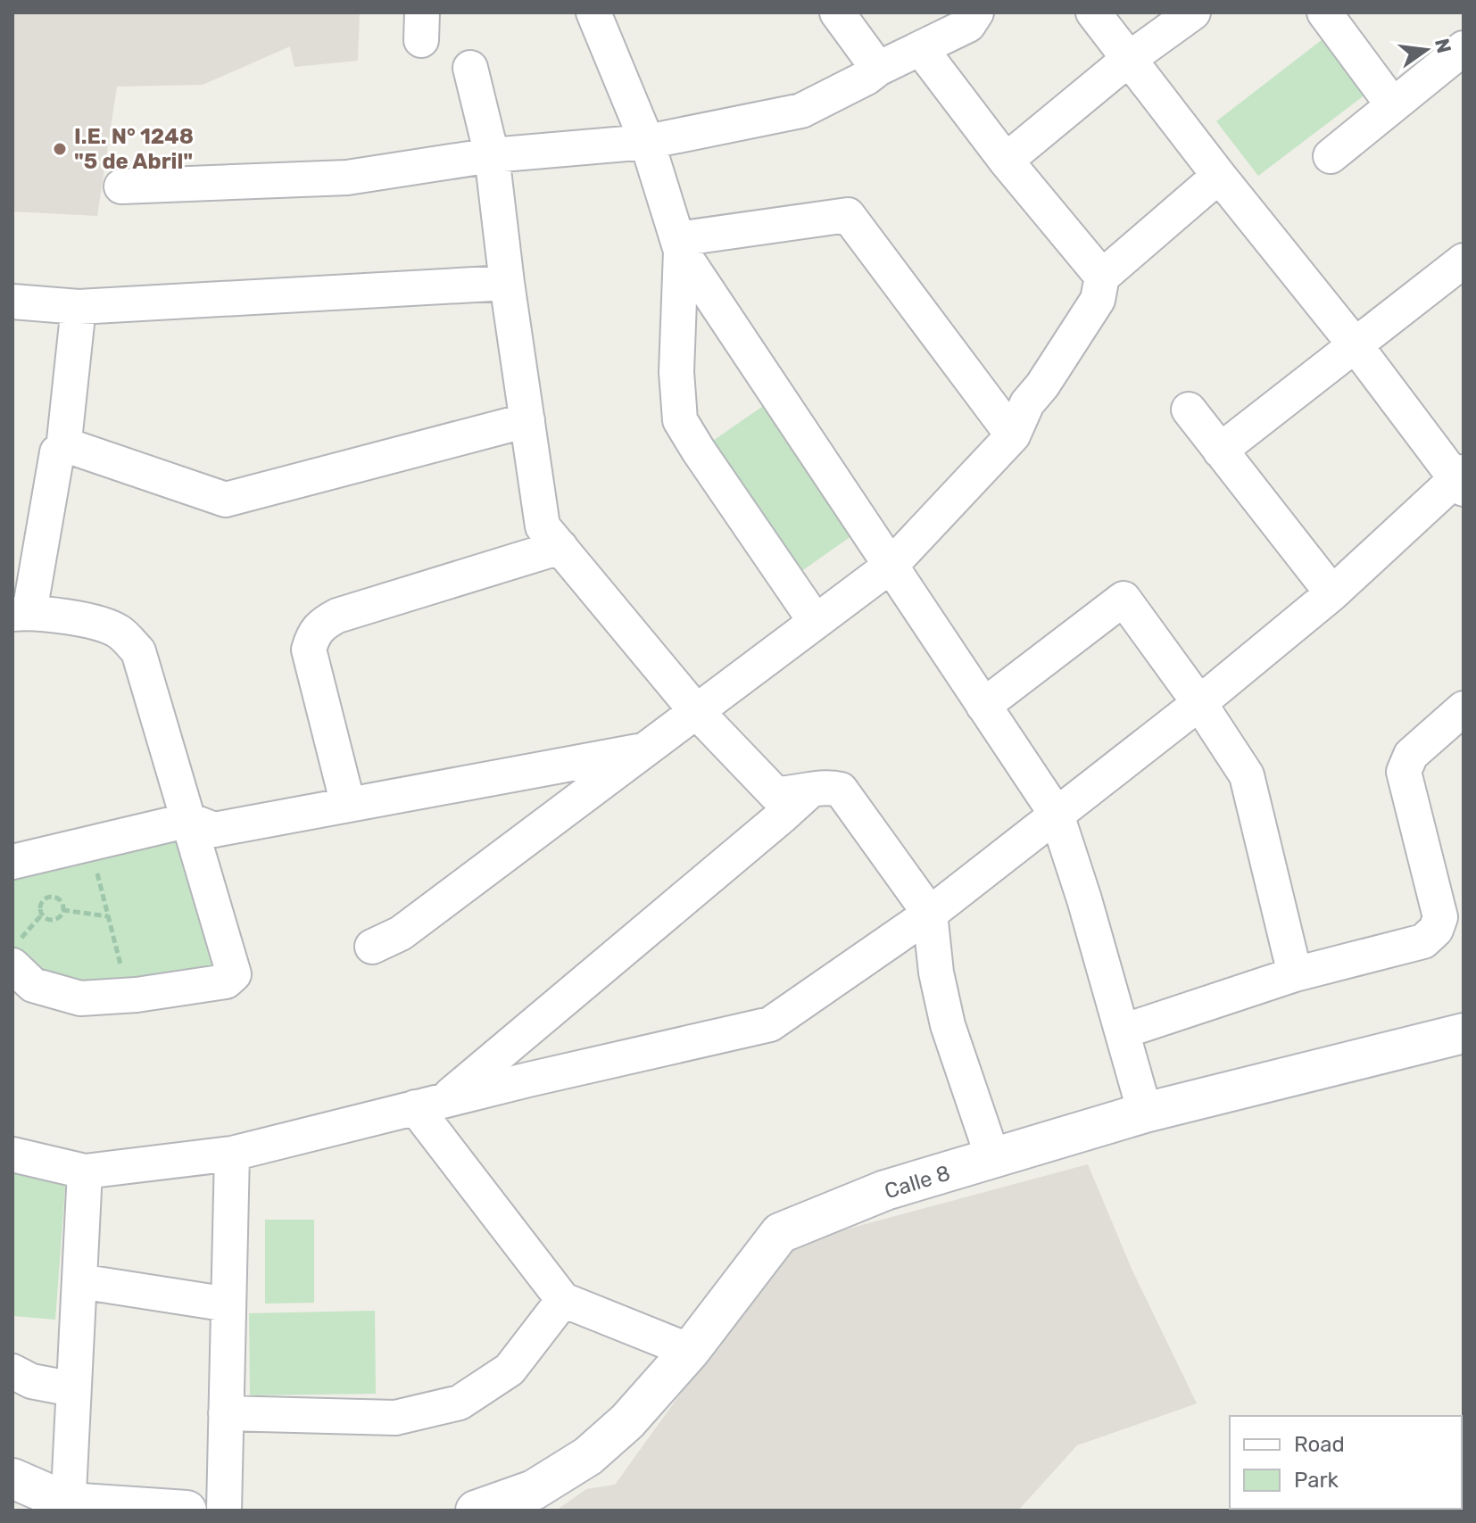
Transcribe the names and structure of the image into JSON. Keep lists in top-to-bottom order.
{
  "streets": {
    "street": ["Calle 8"]
  },
  "places": ["I.E. N° 1248 \"5 de Abril\""],
  "legend": ["Road", "Park"],
  "north": "right"
}
